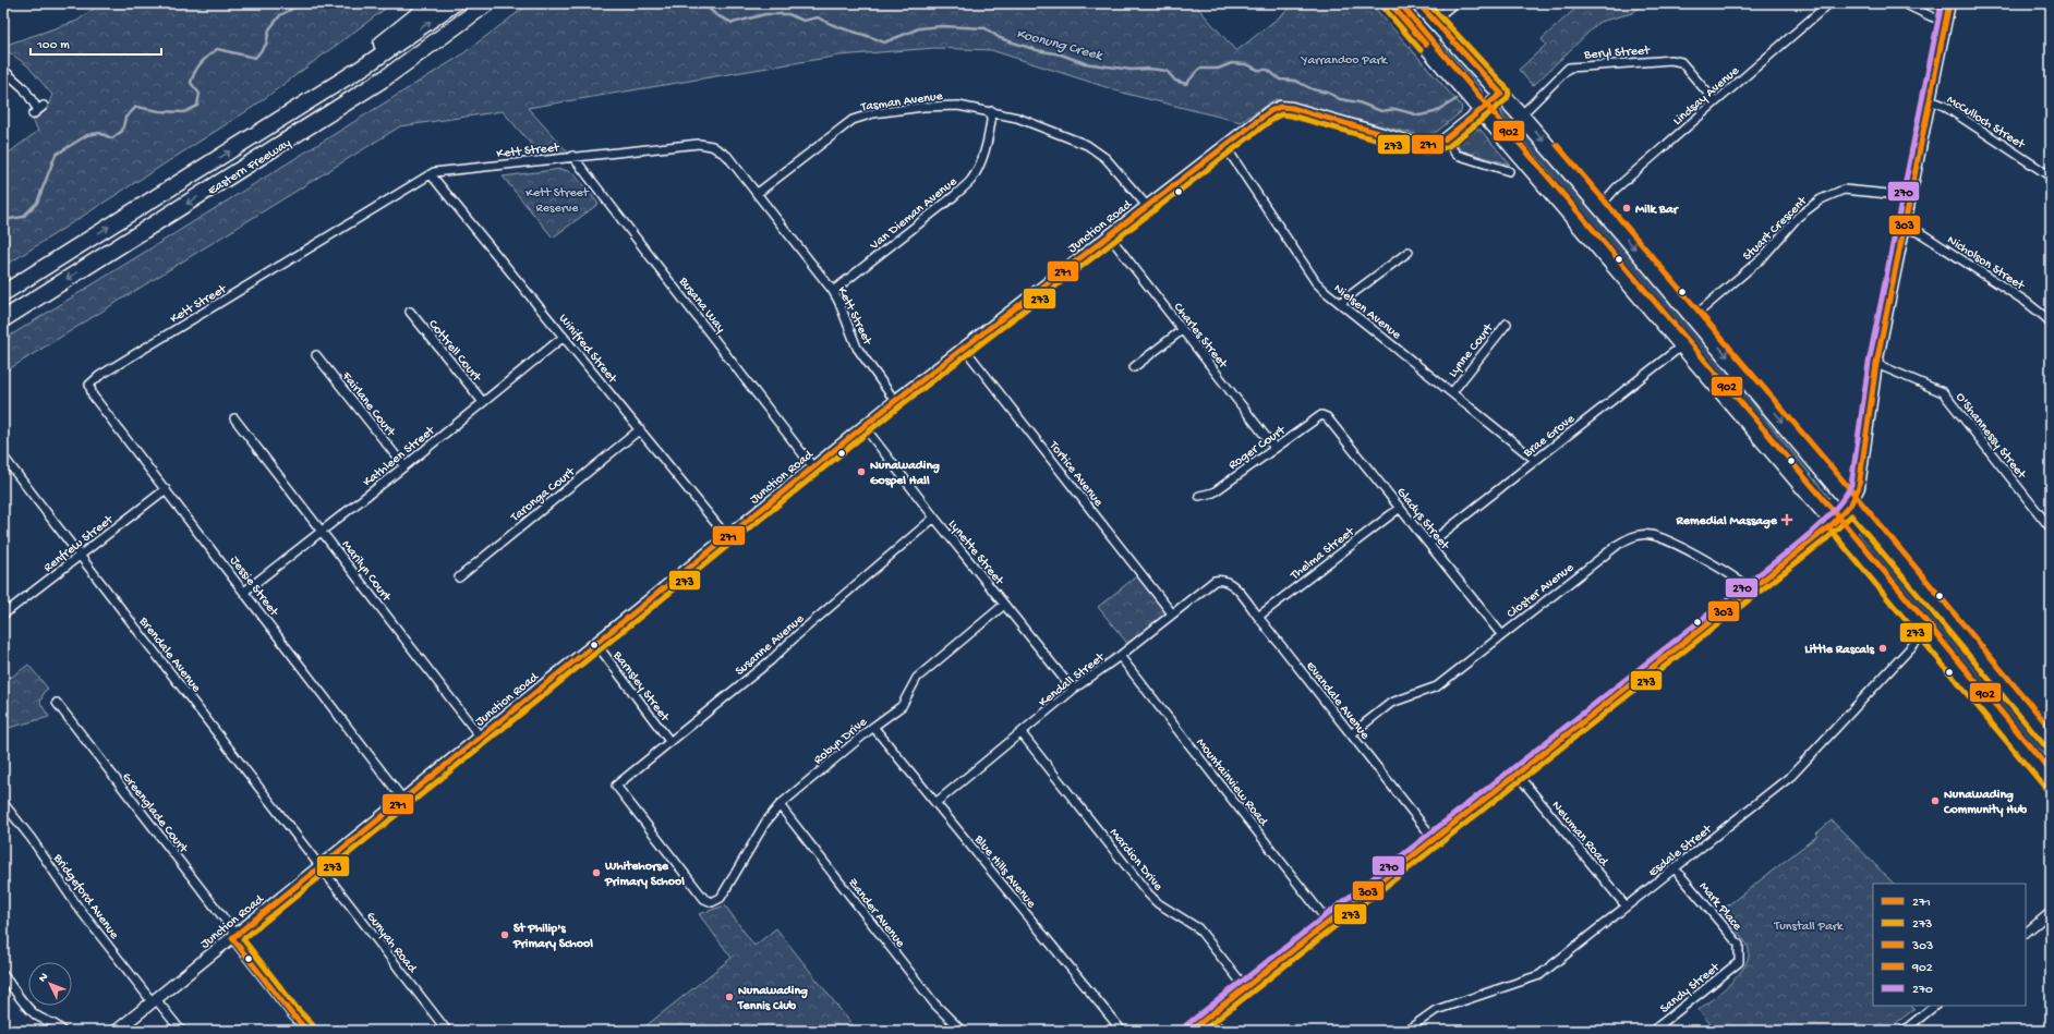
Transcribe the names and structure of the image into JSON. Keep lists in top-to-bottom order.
{
  "streets": {
    "highway": ["Eastern Freeway"],
    "street": [
      "Beryl Street",
      "Lindsay Avenue",
      "Tasman Avenue",
      "McCulloch Street",
      "Kett Street",
      "Van Dieman Avenue",
      "Junction Road",
      "Stuart Crescent",
      "Nicholson Street",
      "Busana Way",
      "Nielsen Avenue",
      "Charles Street",
      "Winifred Street",
      "Cottrell Court",
      "Lynne Court",
      "Fairlane Court",
      "Brae Grove",
      "O'Shannessy Street",
      "Roger Court",
      "Kathleen Street",
      "Tortice Avenue",
      "Taronga Court",
      "Gladys Street",
      "Renfrew Street",
      "Lynette Street",
      "Thelma Street",
      "Marilyn Court",
      "Jessie Street",
      "Closter Avenue",
      "Susanne Avenue",
      "Brendale Avenue",
      "Kendall Street",
      "Barnsley Street",
      "Evandale Avenue",
      "Robyn Drive",
      "Mountainview Road",
      "Greenglade Court",
      "Newman Road",
      "Esdale Street",
      "Mardion Drive",
      "Blue Hills Avenue",
      "Bridgeford Avenue",
      "Mark Place",
      "Zander Avenue",
      "Gunyah Road",
      "Sandy Street"
    ]
  },
  "crossings": [
    ["Beryl Street", "Lindsay Avenue"],
    ["Tasman Avenue", "Kett Street"],
    ["Tasman Avenue", "Van Dieman Avenue"],
    ["Tasman Avenue", "Junction Road"],
    ["Kett Street", "Van Dieman Avenue"],
    ["Kett Street", "Junction Road"],
    ["Kett Street", "Busana Way"],
    ["Kett Street", "Winifred Street"],
    ["Kett Street", "Jessie Street"],
    ["Junction Road", "Busana Way"],
    ["Junction Road", "Nielsen Avenue"],
    ["Junction Road", "Charles Street"],
    ["Junction Road", "Winifred Street"],
    ["Junction Road", "Tortice Avenue"],
    ["Junction Road", "Lynette Street"],
    ["Junction Road", "Marilyn Court"],
    ["Junction Road", "Jessie Street"],
    ["Junction Road", "Brendale Avenue"],
    ["Junction Road", "Barnsley Street"],
    ["Junction Road", "Greenglade Court"],
    ["Junction Road", "Bridgeford Avenue"],
    ["Junction Road", "Gunyah Road"],
    ["Nielsen Avenue", "Lynne Court"],
    ["Nielsen Avenue", "Brae Grove"],
    ["Charles Street", "Roger Court"],
    ["Winifred Street", "Kathleen Street"],
    ["Winifred Street", "Taronga Court"],
    ["Cottrell Court", "Kathleen Street"],
    ["Fairlane Court", "Kathleen Street"],
    ["Brae Grove", "Gladys Street"],
    ["Roger Court", "Gladys Street"],
    ["Kathleen Street", "Marilyn Court"],
    ["Kathleen Street", "Jessie Street"],
    ["Tortice Avenue", "Kendall Street"],
    ["Gladys Street", "Thelma Street"],
    ["Gladys Street", "Closter Avenue"],
    ["Renfrew Street", "Jessie Street"],
    ["Renfrew Street", "Brendale Avenue"],
    ["Lynette Street", "Susanne Avenue"],
    ["Lynette Street", "Kendall Street"],
    ["Lynette Street", "Robyn Drive"],
    ["Thelma Street", "Evandale Avenue"],
    ["Closter Avenue", "Evandale Avenue"],
    ["Susanne Avenue", "Barnsley Street"],
    ["Susanne Avenue", "Robyn Drive"],
    ["Brendale Avenue", "Gunyah Road"],
    ["Kendall Street", "Evandale Avenue"],
    ["Kendall Street", "Mountainview Road"],
    ["Kendall Street", "Mardion Drive"],
    ["Kendall Street", "Blue Hills Avenue"],
    ["Robyn Drive", "Blue Hills Avenue"],
    ["Robyn Drive", "Zander Avenue"],
    ["Newman Road", "Esdale Street"],
    ["Esdale Street", "Mark Place"],
    ["Mark Place", "Sandy Street"]
  ],
  "water": ["Koonung Creek"],
  "parks": ["Yarrandoo Park", "Kett Street Reserve", "Tunstall Park"],
  "places": {
    "other": [
      "Milk Bar",
      "Nunawading Gospel Hall",
      "Little Rascals",
      "Nunawading Community Hub",
      "Whitehorse Primary School",
      "St Philip's Primary School",
      "Nunawading Tennis Club"
    ],
    "health": ["Remedial Massage"]
  },
  "lines": [
    "transit line 271",
    "transit line 273",
    "transit line 303",
    "transit line 902",
    "transit line 270"
  ],
  "legend": [
    "271",
    "273",
    "303",
    "902",
    "270"
  ],
  "scale_bar": "100 m",
  "north": "top left"
}
